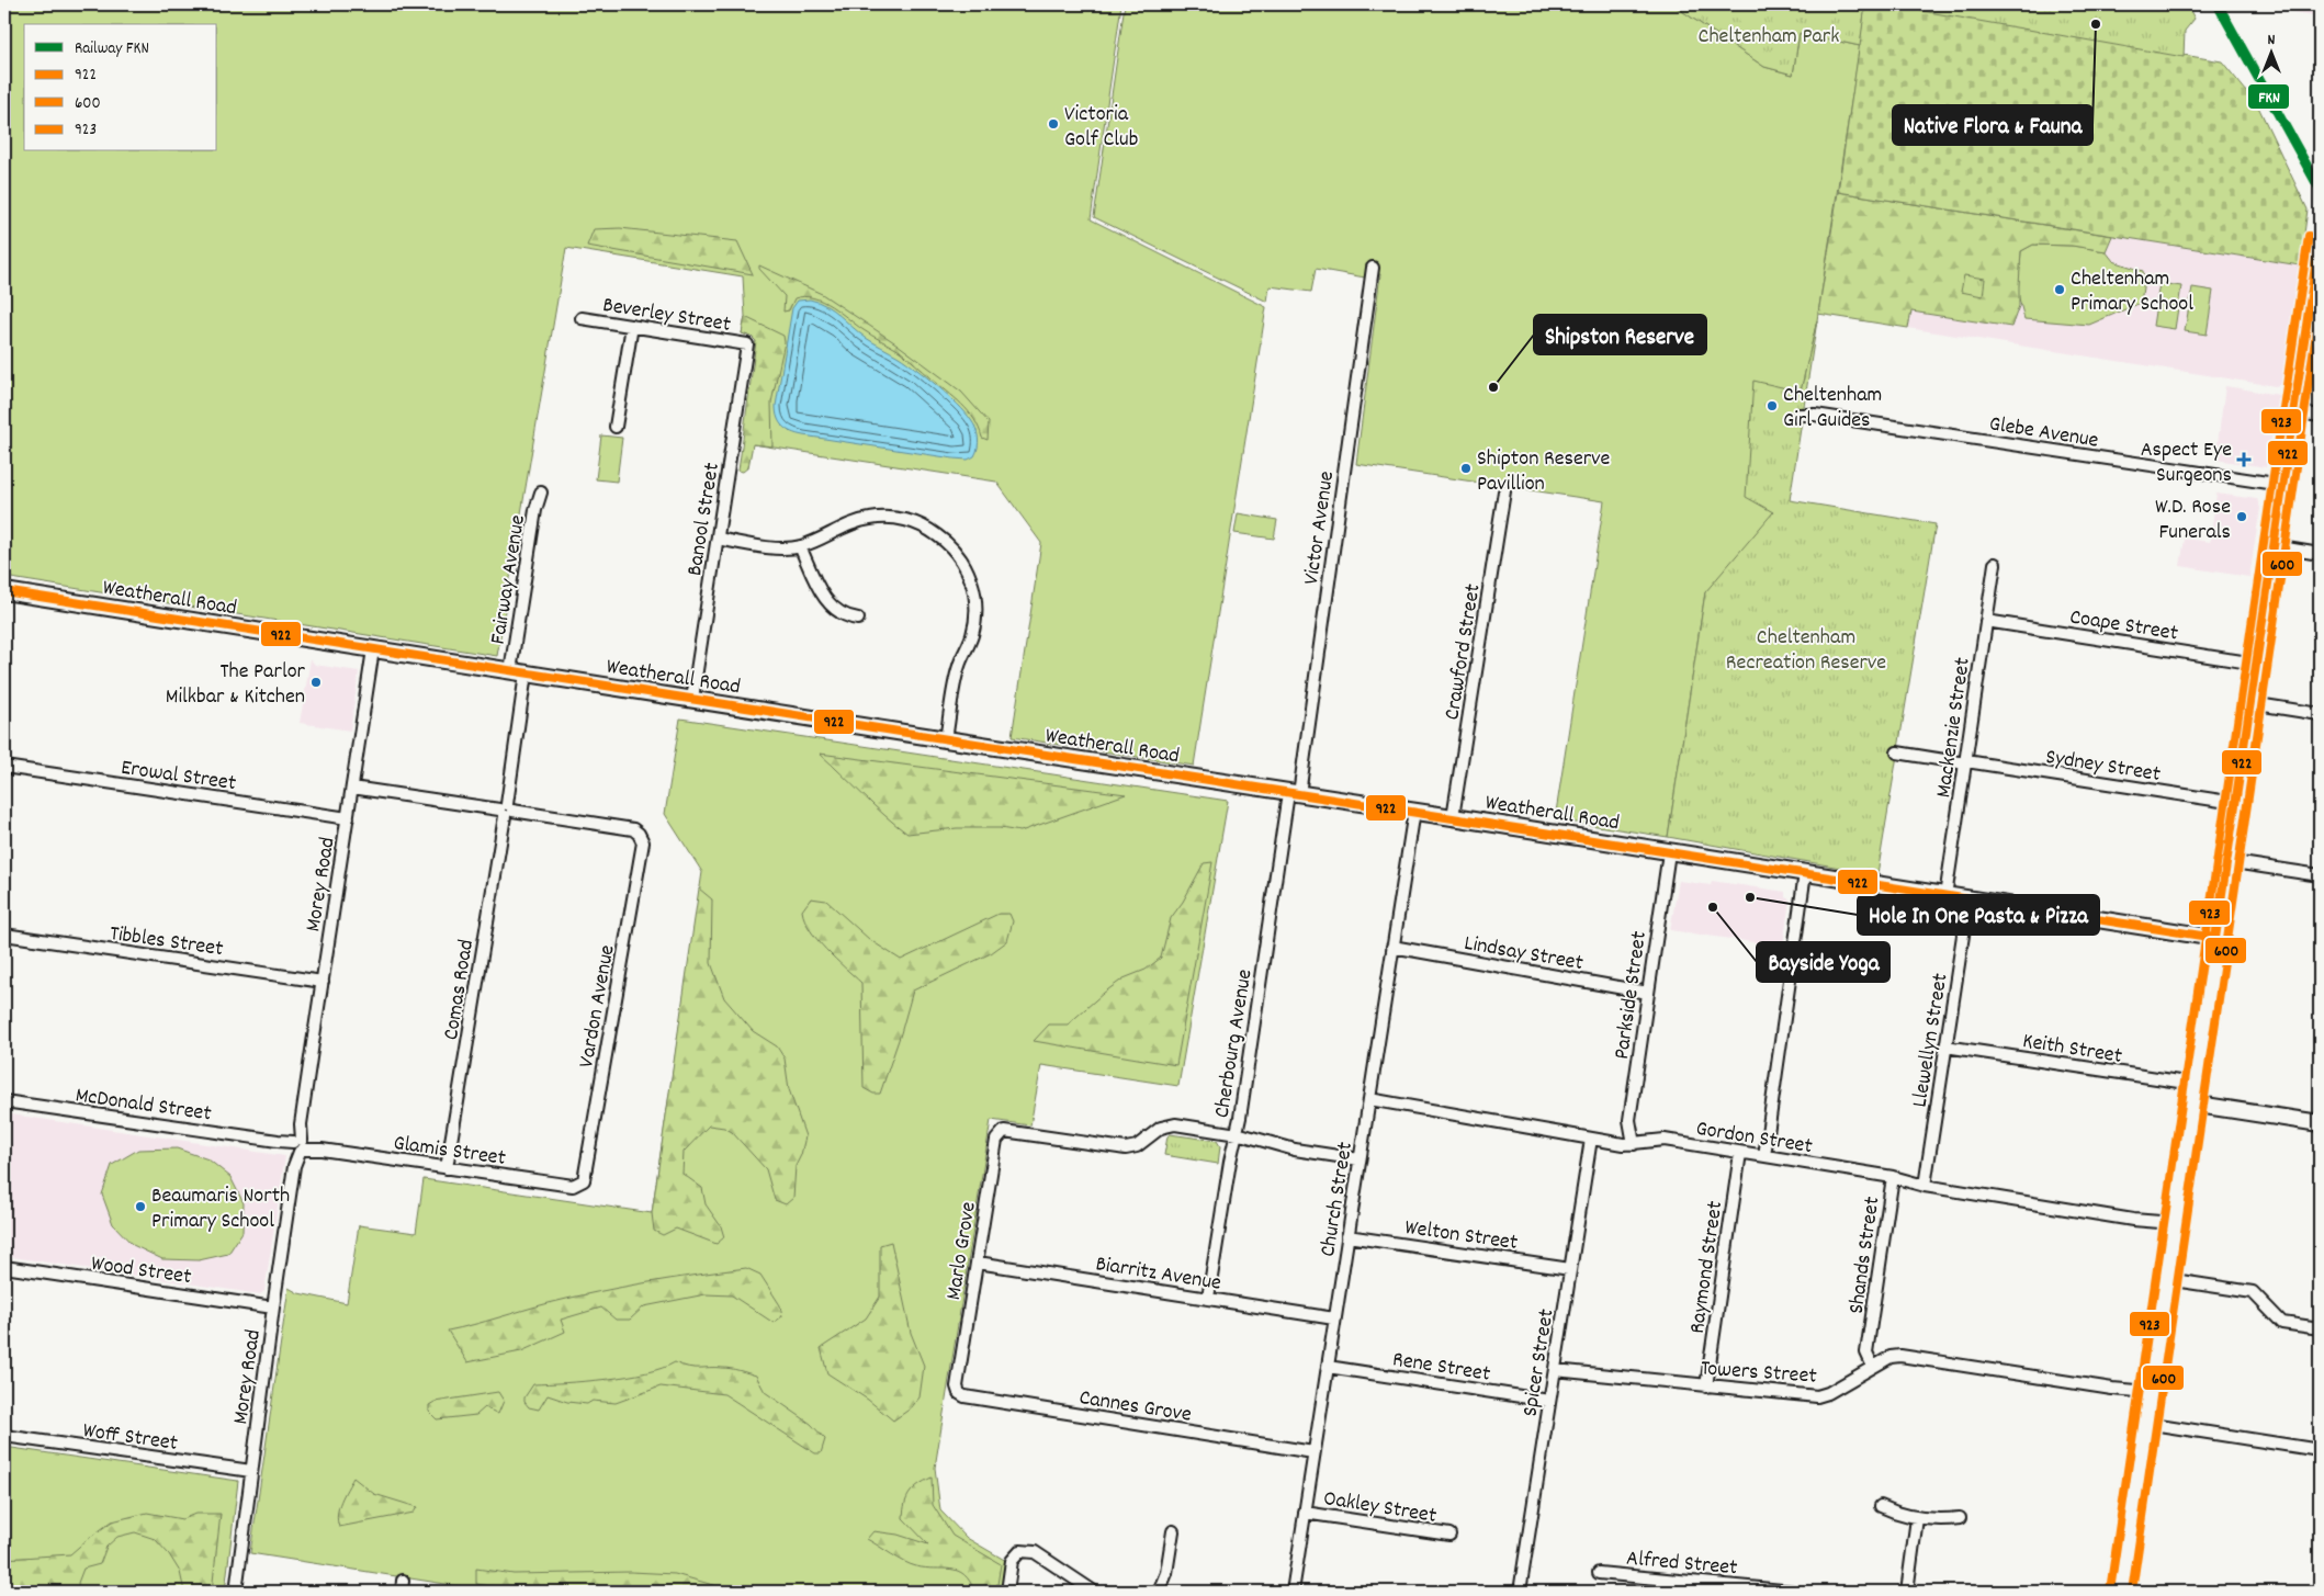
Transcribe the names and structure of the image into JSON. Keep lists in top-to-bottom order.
{
  "streets": {
    "street": [
      "Beverley Street",
      "Glebe Avenue",
      "Banool Street",
      "Victor Avenue",
      "Fairway Avenue",
      "Weatherall Road",
      "Coape Street",
      "Crawford Street",
      "Mackenzie Street",
      "Sydney Street",
      "Erowal Street",
      "Morey Road",
      "Tibbles Street",
      "Lindsay Street",
      "Comas Road",
      "Parkside Street",
      "Vardon Avenue",
      "Llewellyn Street",
      "Cherbourg Avenue",
      "Keith Street",
      "McDonald Street",
      "Gordon Street",
      "Glamis Street",
      "Church Street",
      "Welton Street",
      "Marlo Grove",
      "Shands Street",
      "Raymond Street",
      "Wood Street",
      "Biarritz Avenue",
      "Spicer Street",
      "Rene Street",
      "Towers Street",
      "Cannes Grove",
      "Woff Street",
      "Oakley Street",
      "Alfred Street"
    ]
  },
  "crossings": [
    ["Beverley Street", "Banool Street"],
    ["Banool Street", "Weatherall Road"],
    ["Victor Avenue", "Weatherall Road"],
    ["Victor Avenue", "Cherbourg Avenue"],
    ["Fairway Avenue", "Weatherall Road"],
    ["Fairway Avenue", "Comas Road"],
    ["Weatherall Road", "Crawford Street"],
    ["Weatherall Road", "Mackenzie Street"],
    ["Weatherall Road", "Morey Road"],
    ["Weatherall Road", "Comas Road"],
    ["Weatherall Road", "Parkside Street"],
    ["Weatherall Road", "Llewellyn Street"],
    ["Weatherall Road", "Cherbourg Avenue"],
    ["Weatherall Road", "Church Street"],
    ["Coape Street", "Mackenzie Street"],
    ["Mackenzie Street", "Sydney Street"],
    ["Erowal Street", "Morey Road"],
    ["Morey Road", "Tibbles Street"],
    ["Morey Road", "McDonald Street"],
    ["Morey Road", "Glamis Street"],
    ["Morey Road", "Wood Street"],
    ["Morey Road", "Woff Street"],
    ["Lindsay Street", "Parkside Street"],
    ["Lindsay Street", "Church Street"],
    ["Comas Road", "Vardon Avenue"],
    ["Comas Road", "Glamis Street"],
    ["Parkside Street", "Gordon Street"],
    ["Vardon Avenue", "Glamis Street"],
    ["Llewellyn Street", "Keith Street"],
    ["Llewellyn Street", "Gordon Street"],
    ["Cherbourg Avenue", "Marlo Grove"],
    ["Cherbourg Avenue", "Biarritz Avenue"],
    ["McDonald Street", "Glamis Street"],
    ["Gordon Street", "Church Street"],
    ["Gordon Street", "Shands Street"],
    ["Gordon Street", "Raymond Street"],
    ["Gordon Street", "Spicer Street"],
    ["Church Street", "Welton Street"],
    ["Church Street", "Biarritz Avenue"],
    ["Church Street", "Rene Street"],
    ["Church Street", "Cannes Grove"],
    ["Church Street", "Oakley Street"],
    ["Welton Street", "Spicer Street"],
    ["Marlo Grove", "Biarritz Avenue"],
    ["Marlo Grove", "Cannes Grove"],
    ["Shands Street", "Towers Street"],
    ["Raymond Street", "Towers Street"],
    ["Spicer Street", "Rene Street"],
    ["Spicer Street", "Towers Street"]
  ],
  "parks": ["Cheltenham Park", "Cheltenham Recreation Reserve"],
  "places": {
    "other": [
      "Native Flora & Fauna",
      "Victoria Golf Club",
      "Cheltenham Primary School",
      "Shipston Reserve",
      "Cheltenham Girl Guides",
      "Shipton Reserve Pavillion",
      "W.D. Rose Funerals",
      "The Parlor Milkbar & Kitchen",
      "Hole In One Pasta & Pizza",
      "Bayside Yoga",
      "Beaumaris North Primary School"
    ],
    "health": ["Aspect Eye Surgeons"]
  },
  "lines": [
    "rail line FKN",
    "transit line 923",
    "transit line 922",
    "transit line 600"
  ],
  "legend": [
    "Railway FKN",
    "922",
    "600",
    "923"
  ],
  "north": "top"
}
